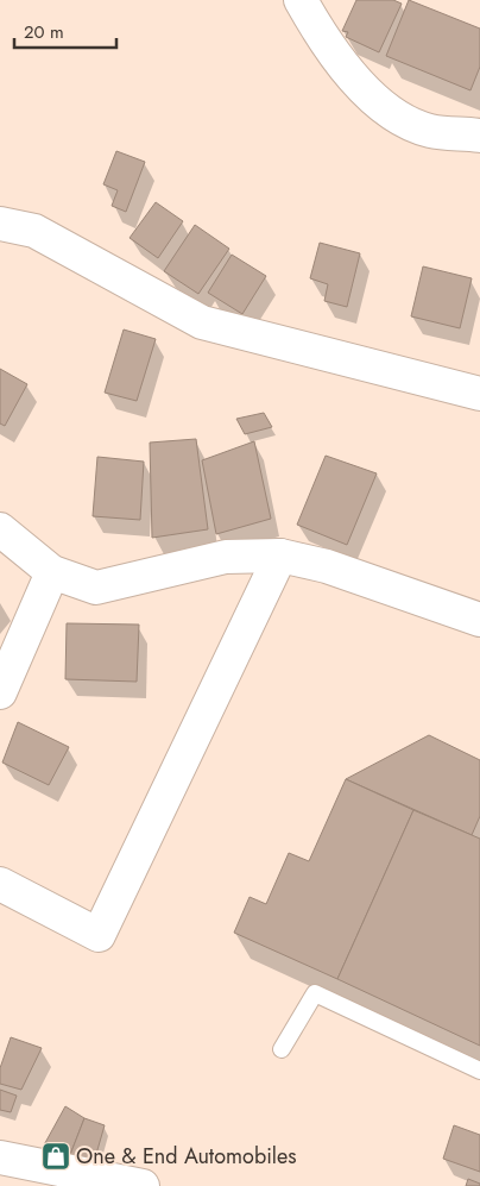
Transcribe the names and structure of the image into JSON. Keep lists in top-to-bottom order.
{
  "places": {
    "shop": ["One & End Automobiles"]
  },
  "scale_bar": "20 m"
}
